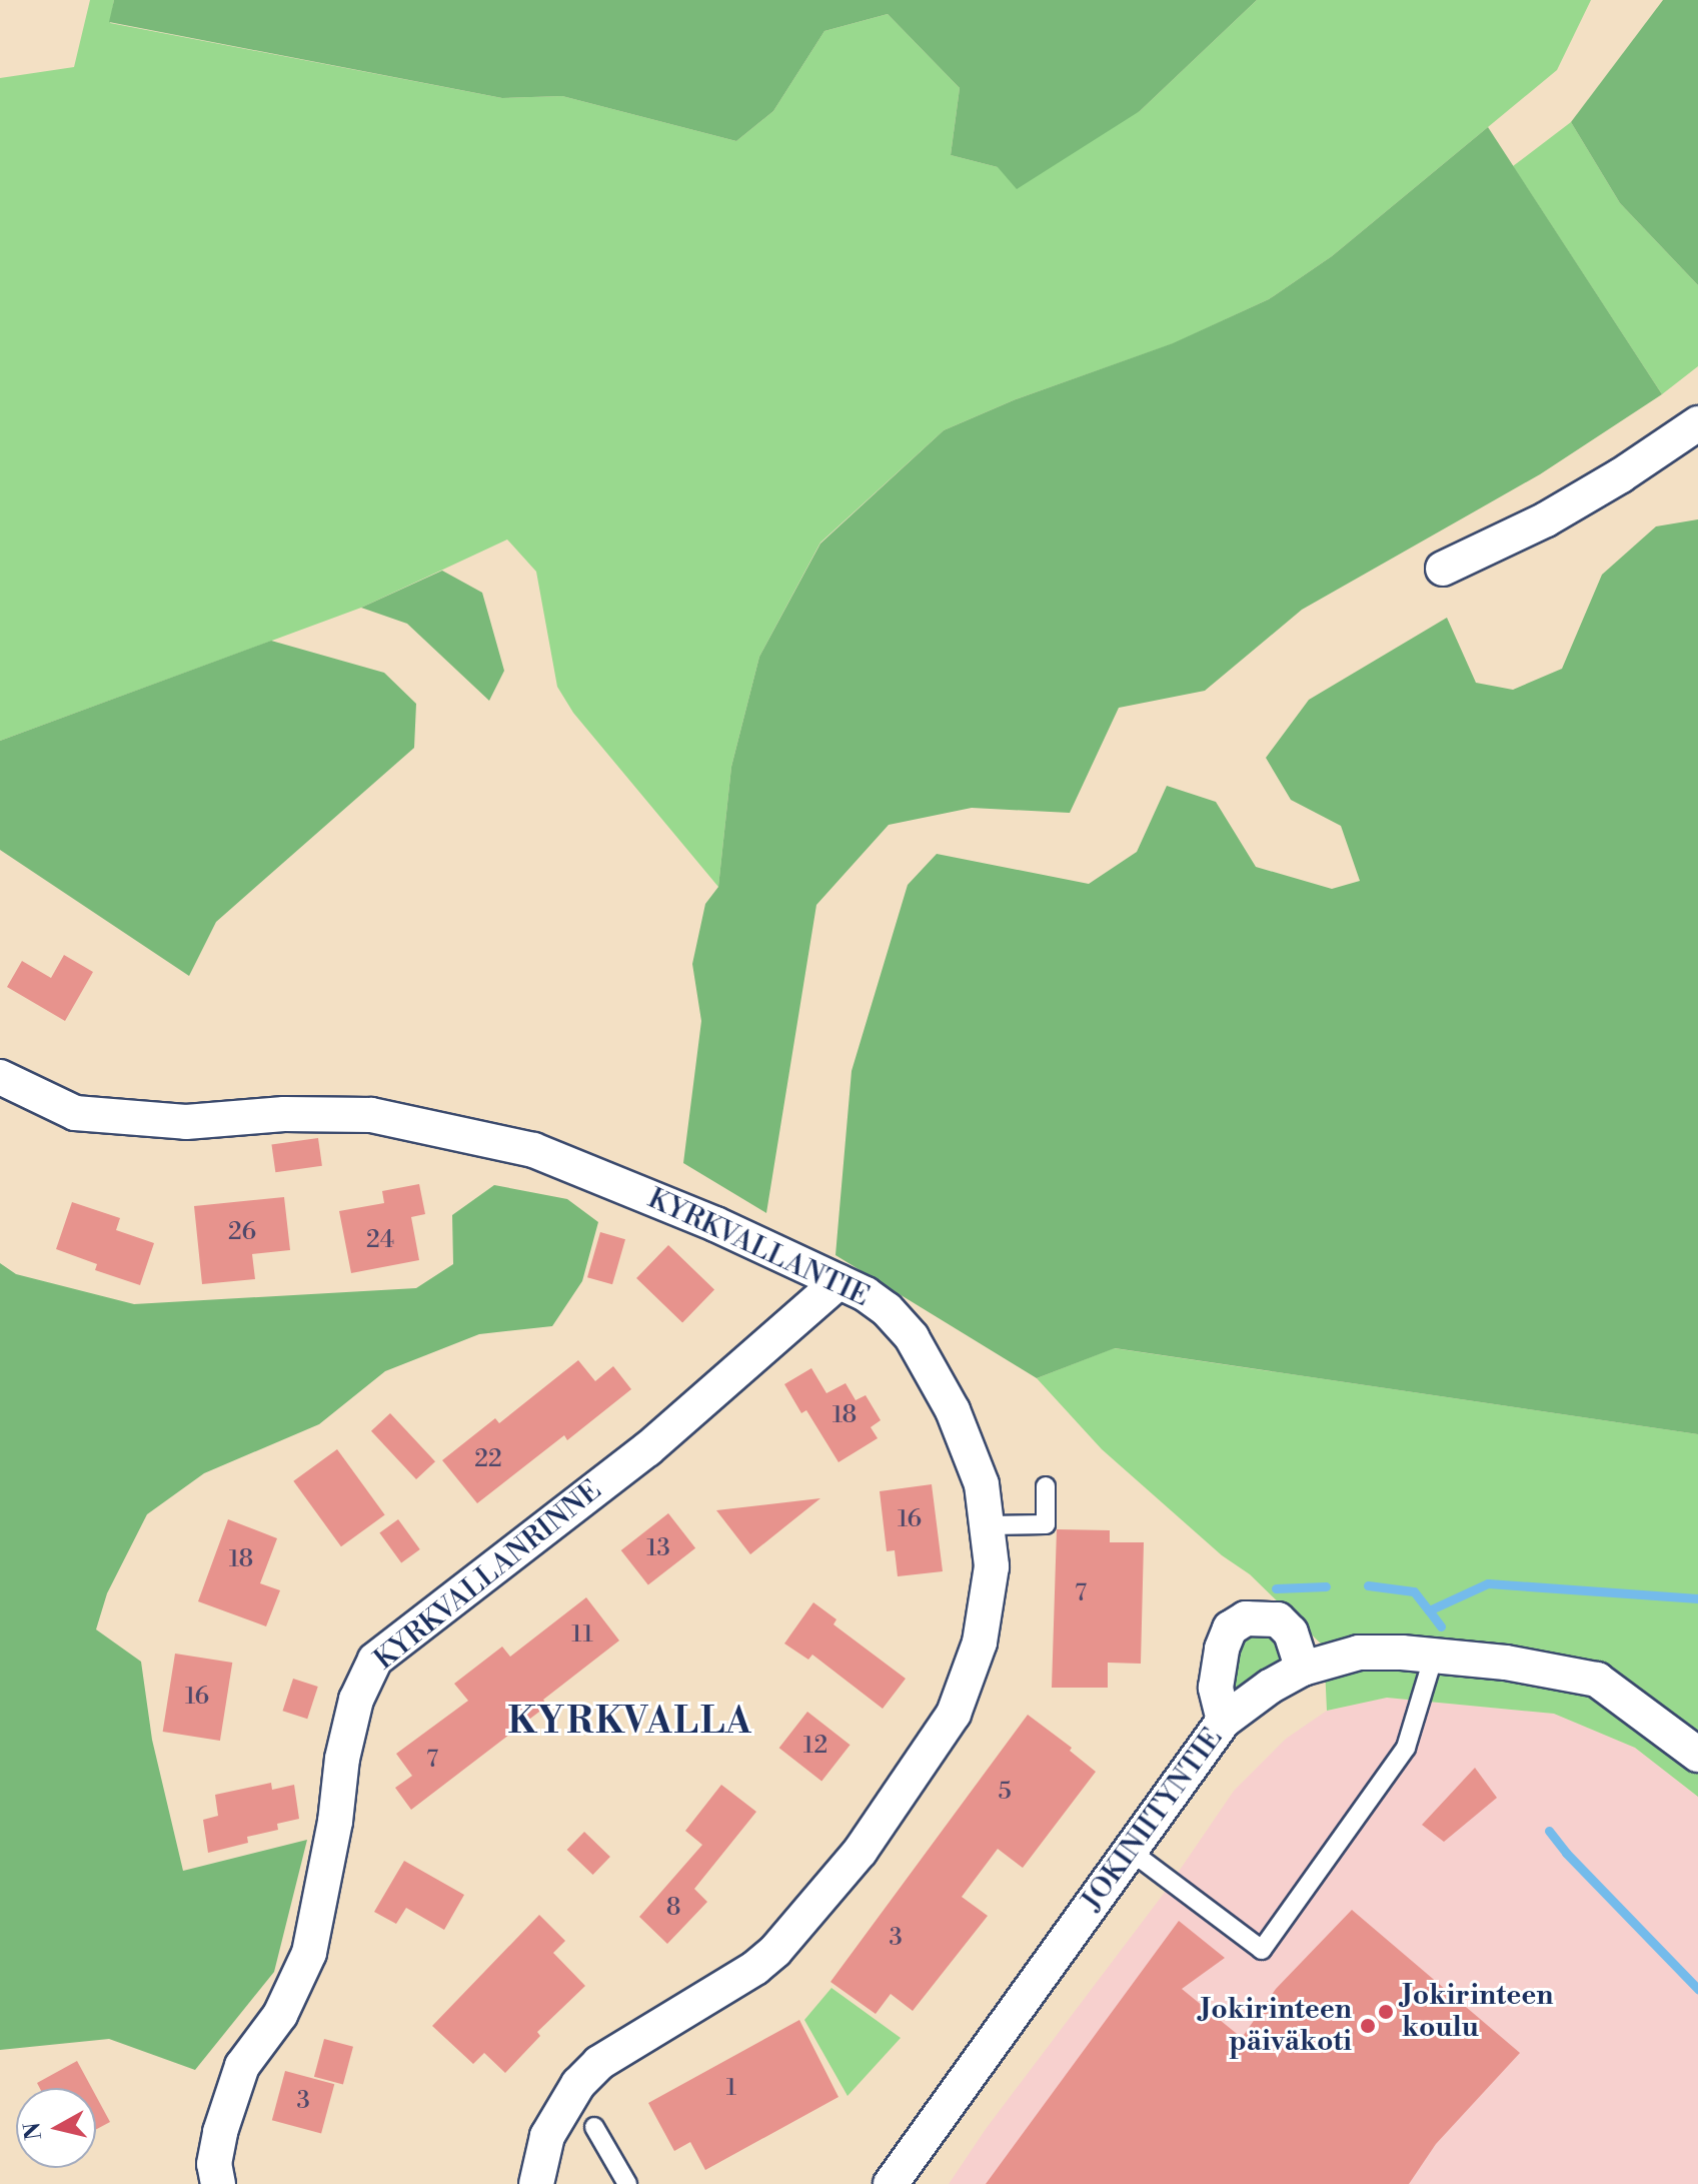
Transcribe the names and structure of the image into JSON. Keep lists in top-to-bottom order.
{
  "streets": {
    "street": ["KYRKVALLANTIE", "KYRKVALLANRINNE", "JOKINIITYNTIE"]
  },
  "crossings": [
    ["KYRKVALLANTIE", "KYRKVALLANRINNE"]
  ],
  "districts": ["KYRKVALLA"],
  "places": ["Jokirinteen koulu", "Jokirinteen päiväkoti"],
  "house_numbers": [
    "26",
    "24",
    "18",
    "22",
    "16",
    "13",
    "18",
    "7",
    "11",
    "16",
    "12",
    "7",
    "5",
    "8",
    "3",
    "1",
    "3"
  ],
  "north": "left"
}
